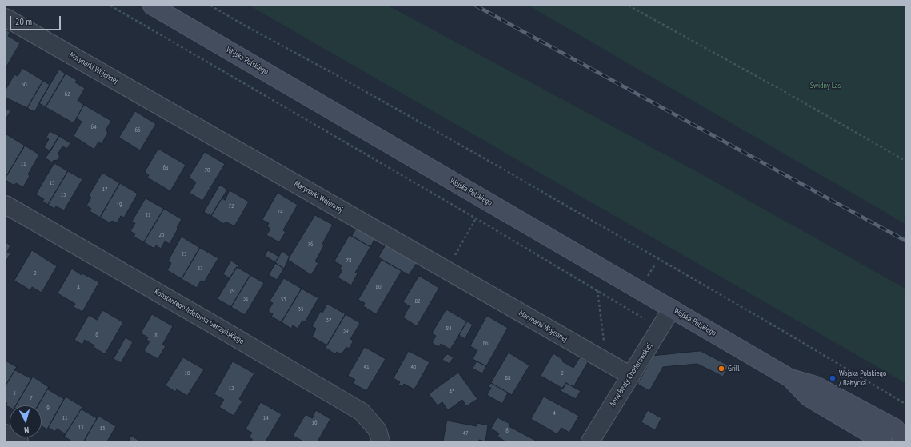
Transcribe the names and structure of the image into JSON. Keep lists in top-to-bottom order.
{
  "streets": {
    "street": [
      "Wojska Polskiego",
      "Marynarki Wojennej",
      "Konstantego Ildefonsa Gałczyńskiego",
      "Anny Beaty Chodorowskiej"
    ]
  },
  "crossings": [
    ["Wojska Polskiego", "Anny Beaty Chodorowskiej"],
    ["Marynarki Wojennej", "Anny Beaty Chodorowskiej"]
  ],
  "parks": ["Świdny Las"],
  "places": ["Grill", "Wojska Polskiego / Bałtycka"],
  "house_numbers": [
    "60",
    "62",
    "64",
    "66",
    "11",
    "68",
    "70",
    "13",
    "17",
    "15",
    "19",
    "72",
    "74",
    "21",
    "23",
    "76",
    "25",
    "78",
    "27",
    "2",
    "80",
    "4",
    "29",
    "31",
    "33",
    "82",
    "35",
    "37",
    "84",
    "39",
    "6",
    "8",
    "86",
    "41",
    "43",
    "10",
    "2",
    "88",
    "12",
    "45",
    "5",
    "7",
    "9",
    "4",
    "11",
    "14",
    "16",
    "13",
    "15",
    "6",
    "47"
  ],
  "scale_bar": "20 m",
  "north": "bottom"
}
